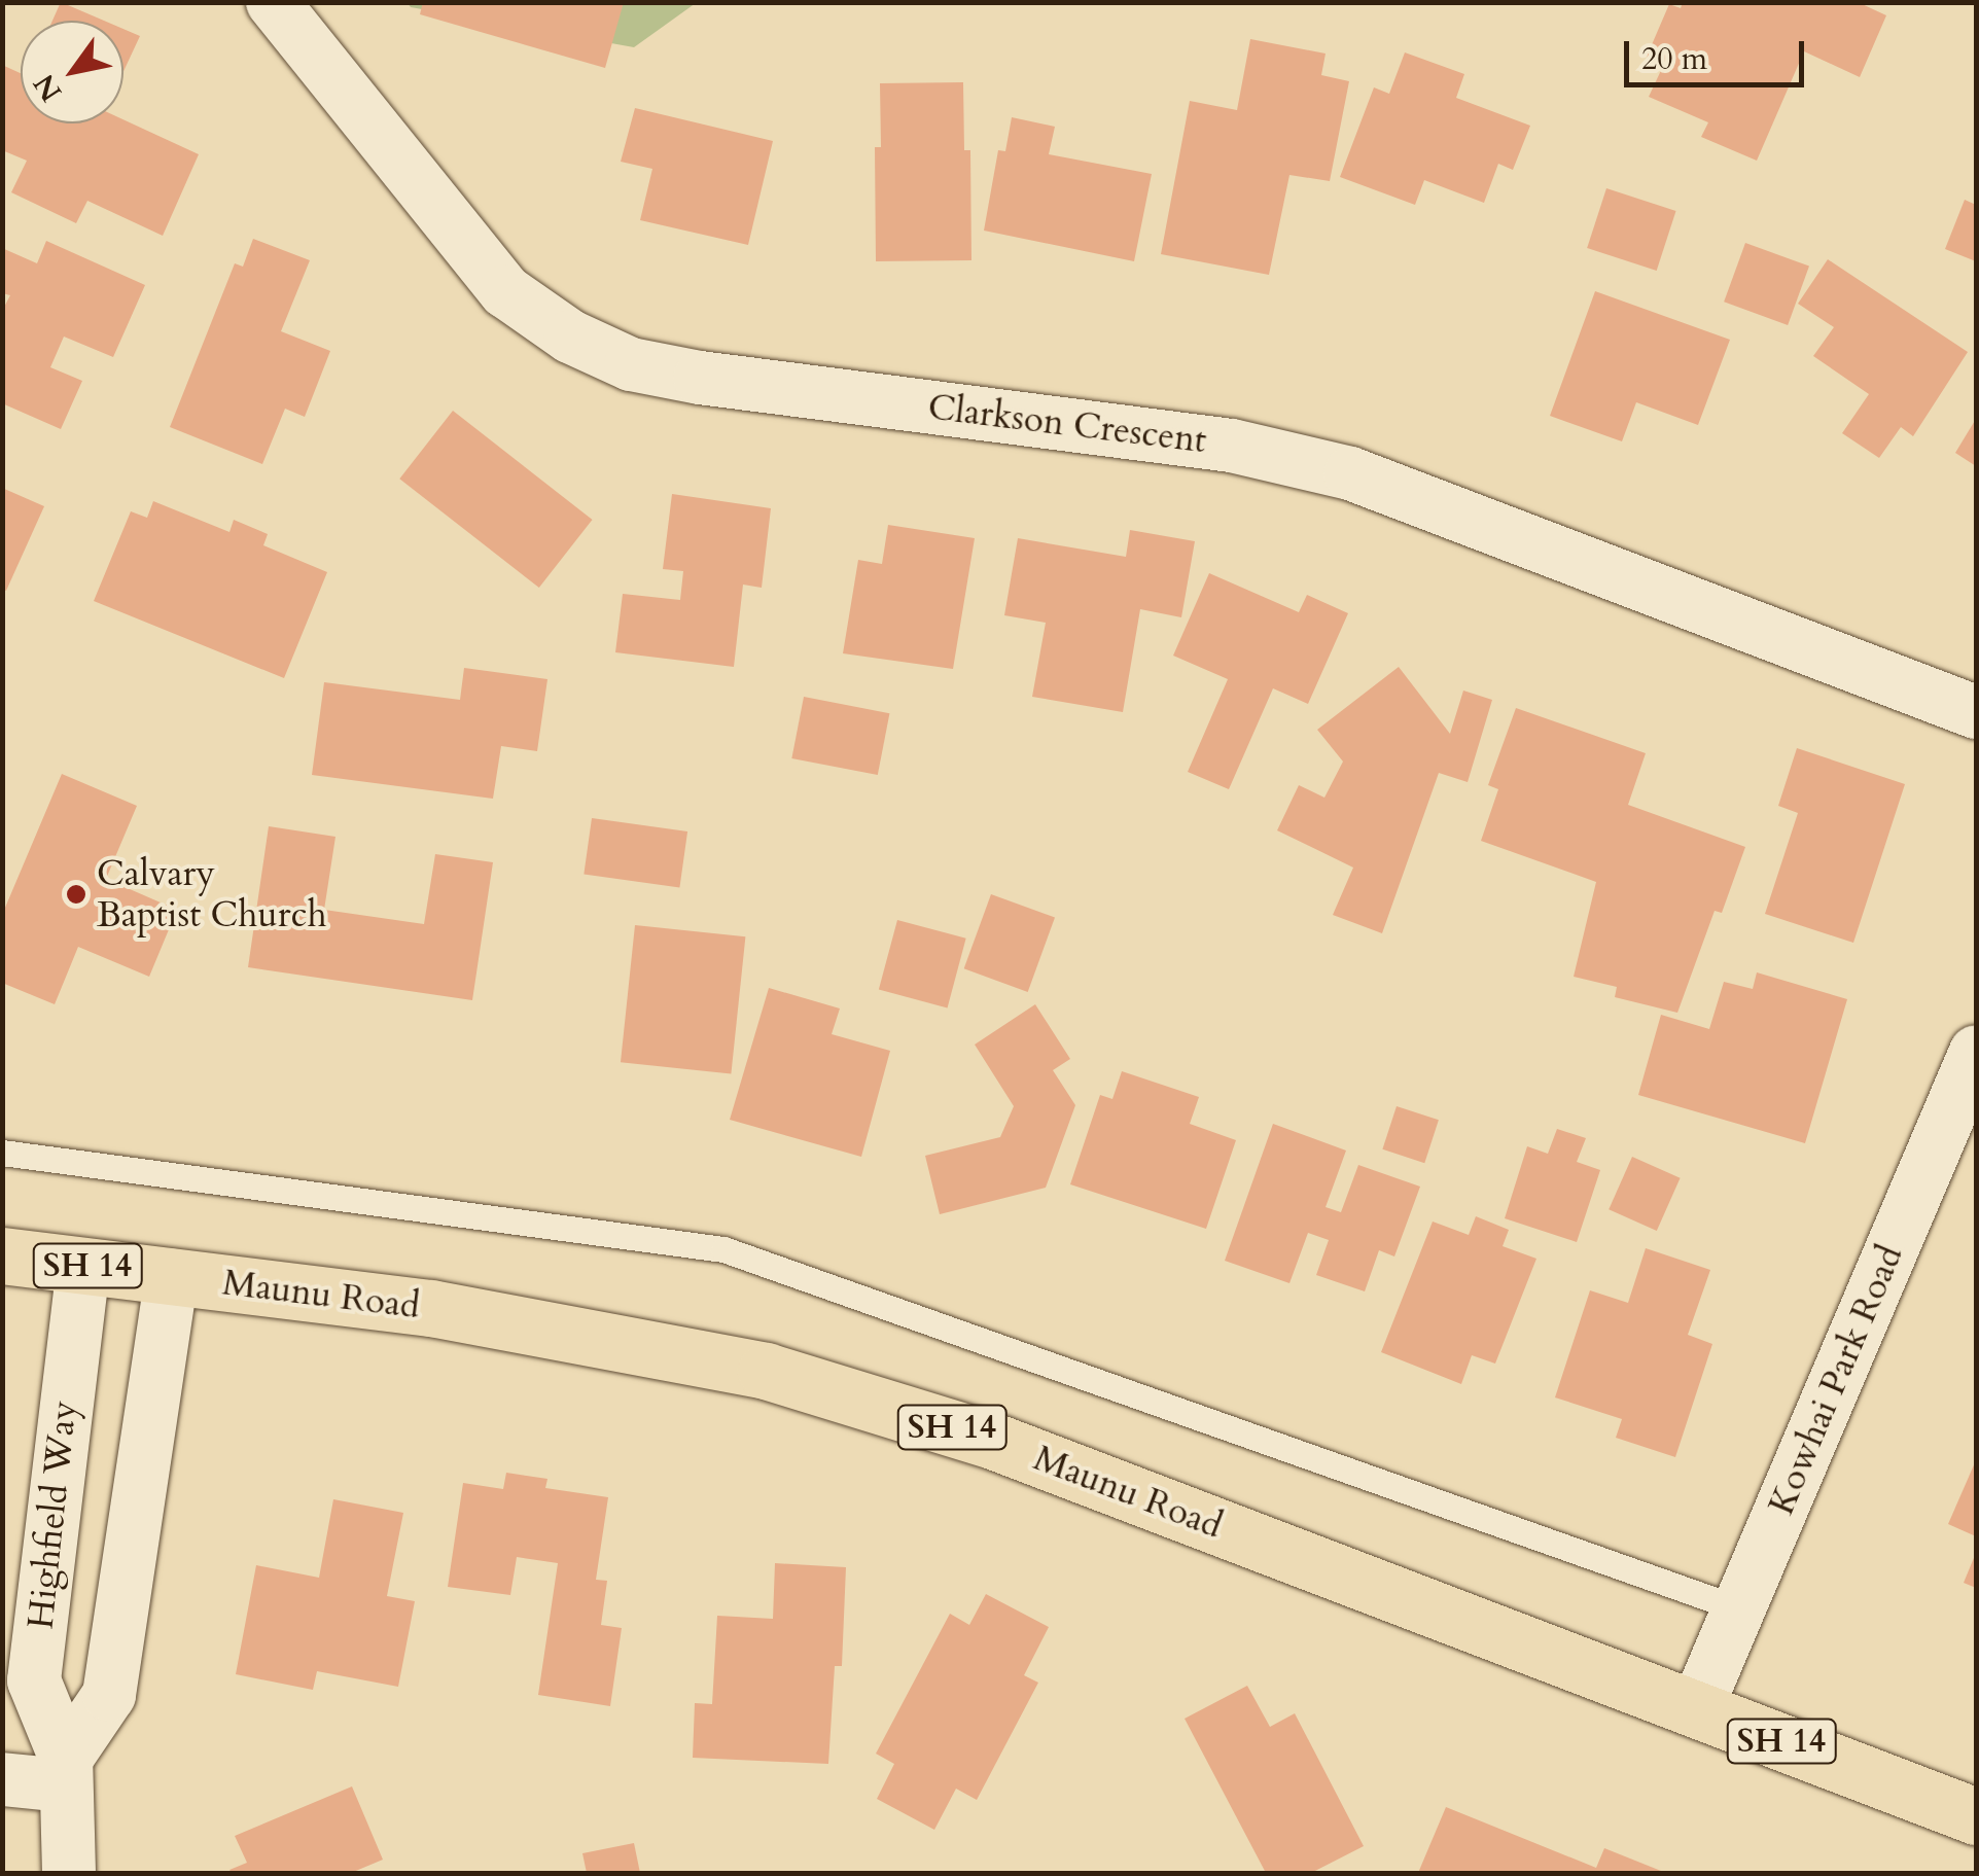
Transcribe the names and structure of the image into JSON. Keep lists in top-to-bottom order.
{
  "streets": {
    "main road": ["SH 14", "Maunu Road"],
    "street": ["Clarkson Crescent", "Kowhai Park Road", "Highfield Way"]
  },
  "crossings": [
    ["Maunu Road", "Kowhai Park Road"],
    ["Maunu Road", "Highfield Way"]
  ],
  "places": ["Calvary Baptist Church"],
  "scale_bar": "20 m",
  "north": "bottom left"
}
